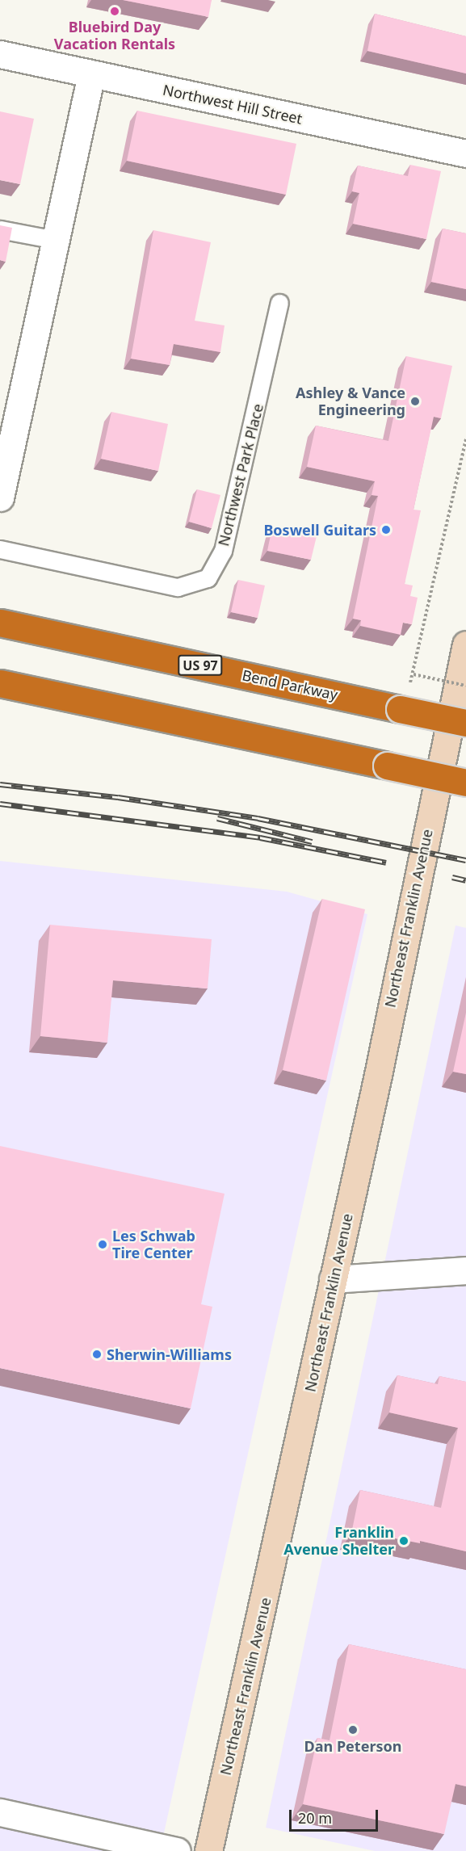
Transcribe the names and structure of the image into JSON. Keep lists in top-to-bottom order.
{
  "streets": {
    "highway": ["US 97", "Bend Parkway"],
    "street": ["Northwest Hill Street", "Northeast Franklin Avenue"],
    "lane": ["Northwest Park Place"]
  },
  "places": [
    "Bluebird Day Vacation Rentals",
    "Ashley & Vance Engineering",
    "Boswell Guitars",
    "Les Schwab Tire Center",
    "Sherwin-Williams",
    "Franklin Avenue Shelter",
    "Dan Peterson"
  ],
  "scale_bar": "20 m"
}
